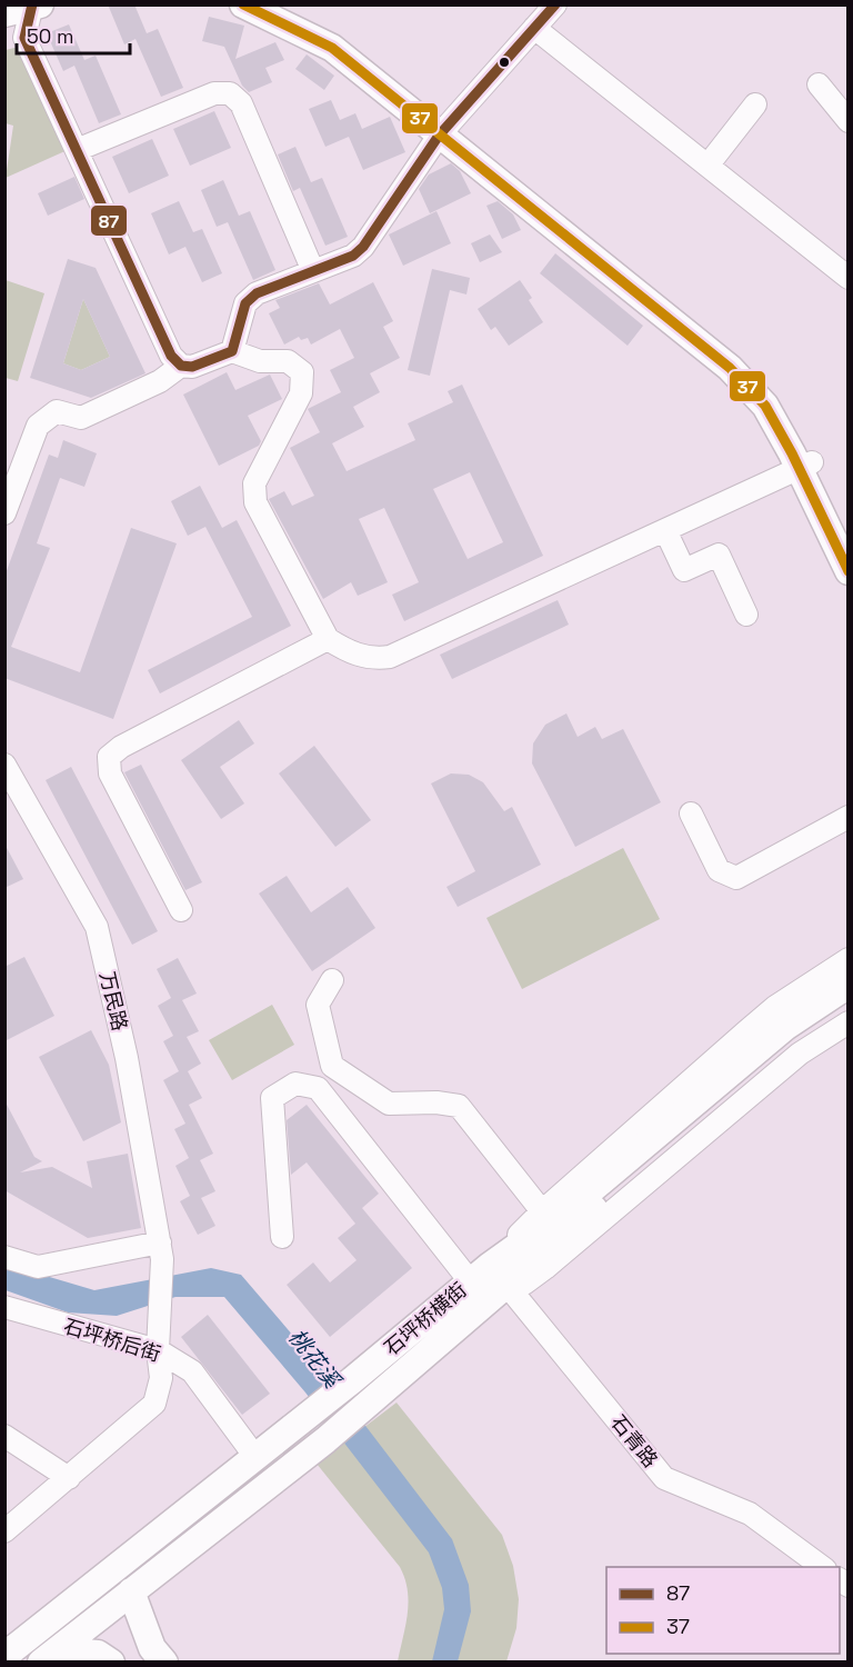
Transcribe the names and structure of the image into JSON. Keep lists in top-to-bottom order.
{
  "streets": {
    "main road": ["石坪桥横街"],
    "street": ["万民路", "石坪桥后街", "石青路"]
  },
  "crossings": [
    ["万民路", "石坪桥后街"],
    ["石坪桥横街", "石坪桥后街"]
  ],
  "water": ["桃花溪"],
  "lines": ["transit line 87", "transit line 37"],
  "legend": ["87", "37"],
  "scale_bar": "50 m"
}
